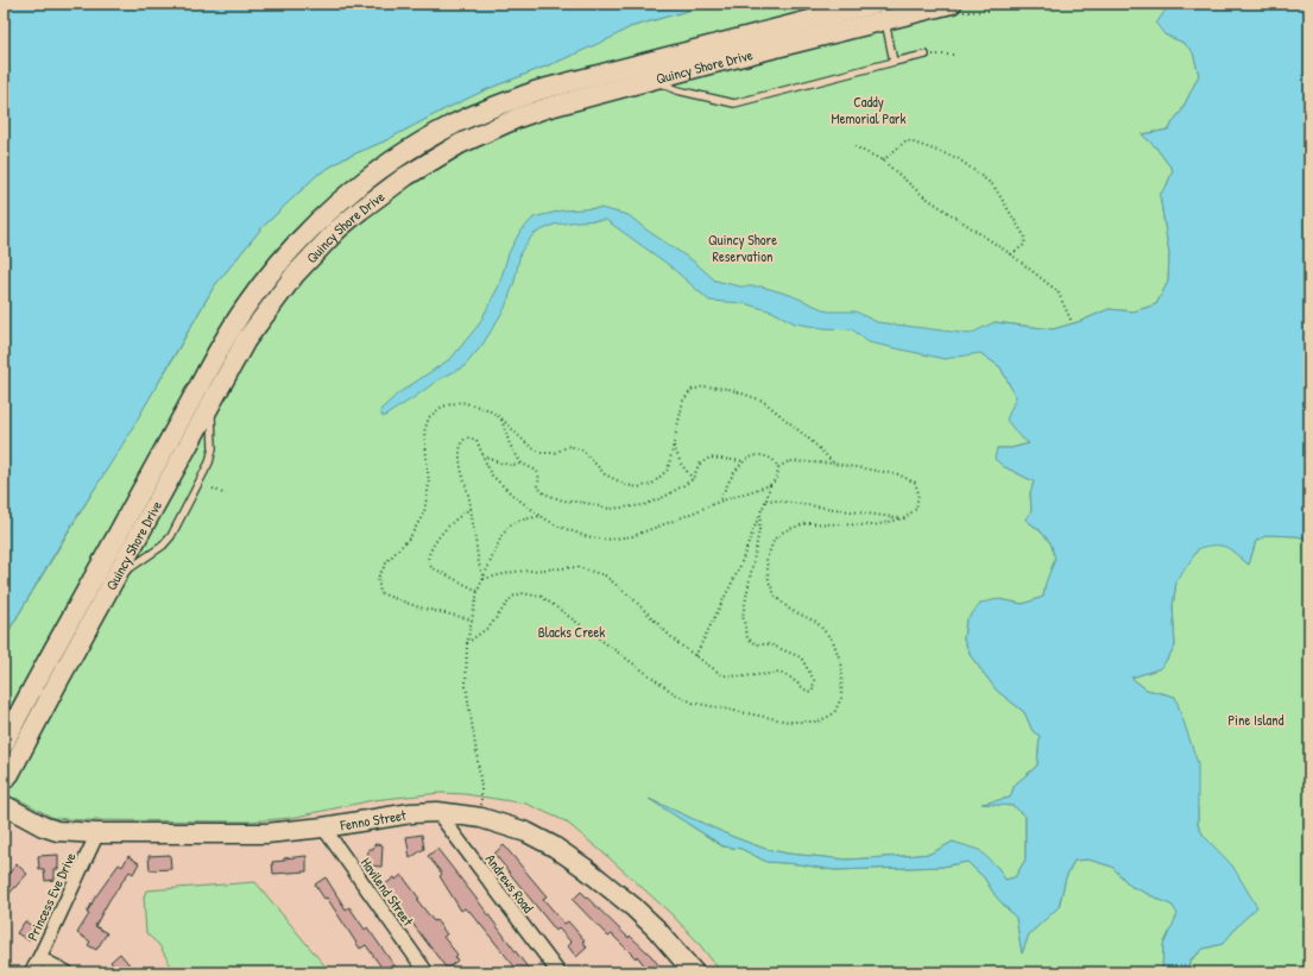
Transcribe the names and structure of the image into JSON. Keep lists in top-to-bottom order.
{
  "streets": {
    "main road": ["Quincy Shore Drive", "Fenno Street"],
    "street": ["Andrews Road", "Havilend Street", "Princess Eve Drive"]
  },
  "crossings": [
    ["Fenno Street", "Andrews Road"],
    ["Fenno Street", "Havilend Street"],
    ["Fenno Street", "Princess Eve Drive"]
  ],
  "parks": [
    "Caddy Memorial Park",
    "Quincy Shore Reservation",
    "Blacks Creek",
    "Pine Island"
  ]
}
